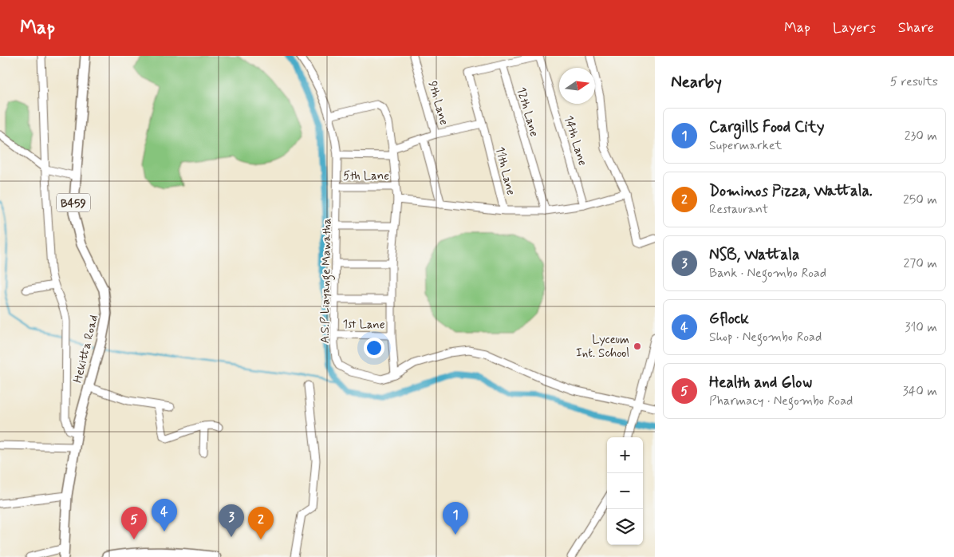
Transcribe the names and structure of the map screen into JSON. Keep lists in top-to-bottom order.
{
  "streets": {
    "main road": ["B459", "Hekitta Road"],
    "street": [
      "9th Lane",
      "12th Lane",
      "14th Lane",
      "11th Lane",
      "5th Lane",
      "A.S.P Liayange Mawatha",
      "1st Lane"
    ]
  },
  "crossings": [
    ["12th Lane", "14th Lane"],
    ["5th Lane", "A.S.P Liayange Mawatha"],
    ["A.S.P Liayange Mawatha", "1st Lane"]
  ],
  "places": ["Lyceum Int. School"],
  "north": "right",
  "page": {
    "header": "Map",
    "nav": ["Map", "Layers", "Share"],
    "heading": ["Nearby", "5 results"],
    "list": [
      {
        "mark": "1",
        "name": "Cargills Food City",
        "note": "Supermarket",
        "value": "230 m"
      },
      {
        "mark": "2",
        "name": "Dominos Pizza, Wattala.",
        "note": "Restaurant",
        "value": "250 m"
      },
      {
        "mark": "3",
        "name": "NSB, Wattala",
        "note": "Bank · Negombo Road",
        "value": "270 m"
      },
      {
        "mark": "4",
        "name": "Gflock",
        "note": "Shop · Negombo Road",
        "value": "310 m"
      },
      {
        "mark": "5",
        "name": "Health and Glow",
        "note": "Pharmacy · Negombo Road",
        "value": "340 m"
      }
    ],
    "map_buttons": ["+", "−"],
    "pins": [
      "4",
      "1",
      "3",
      "2",
      "5"
    ]
  }
}
